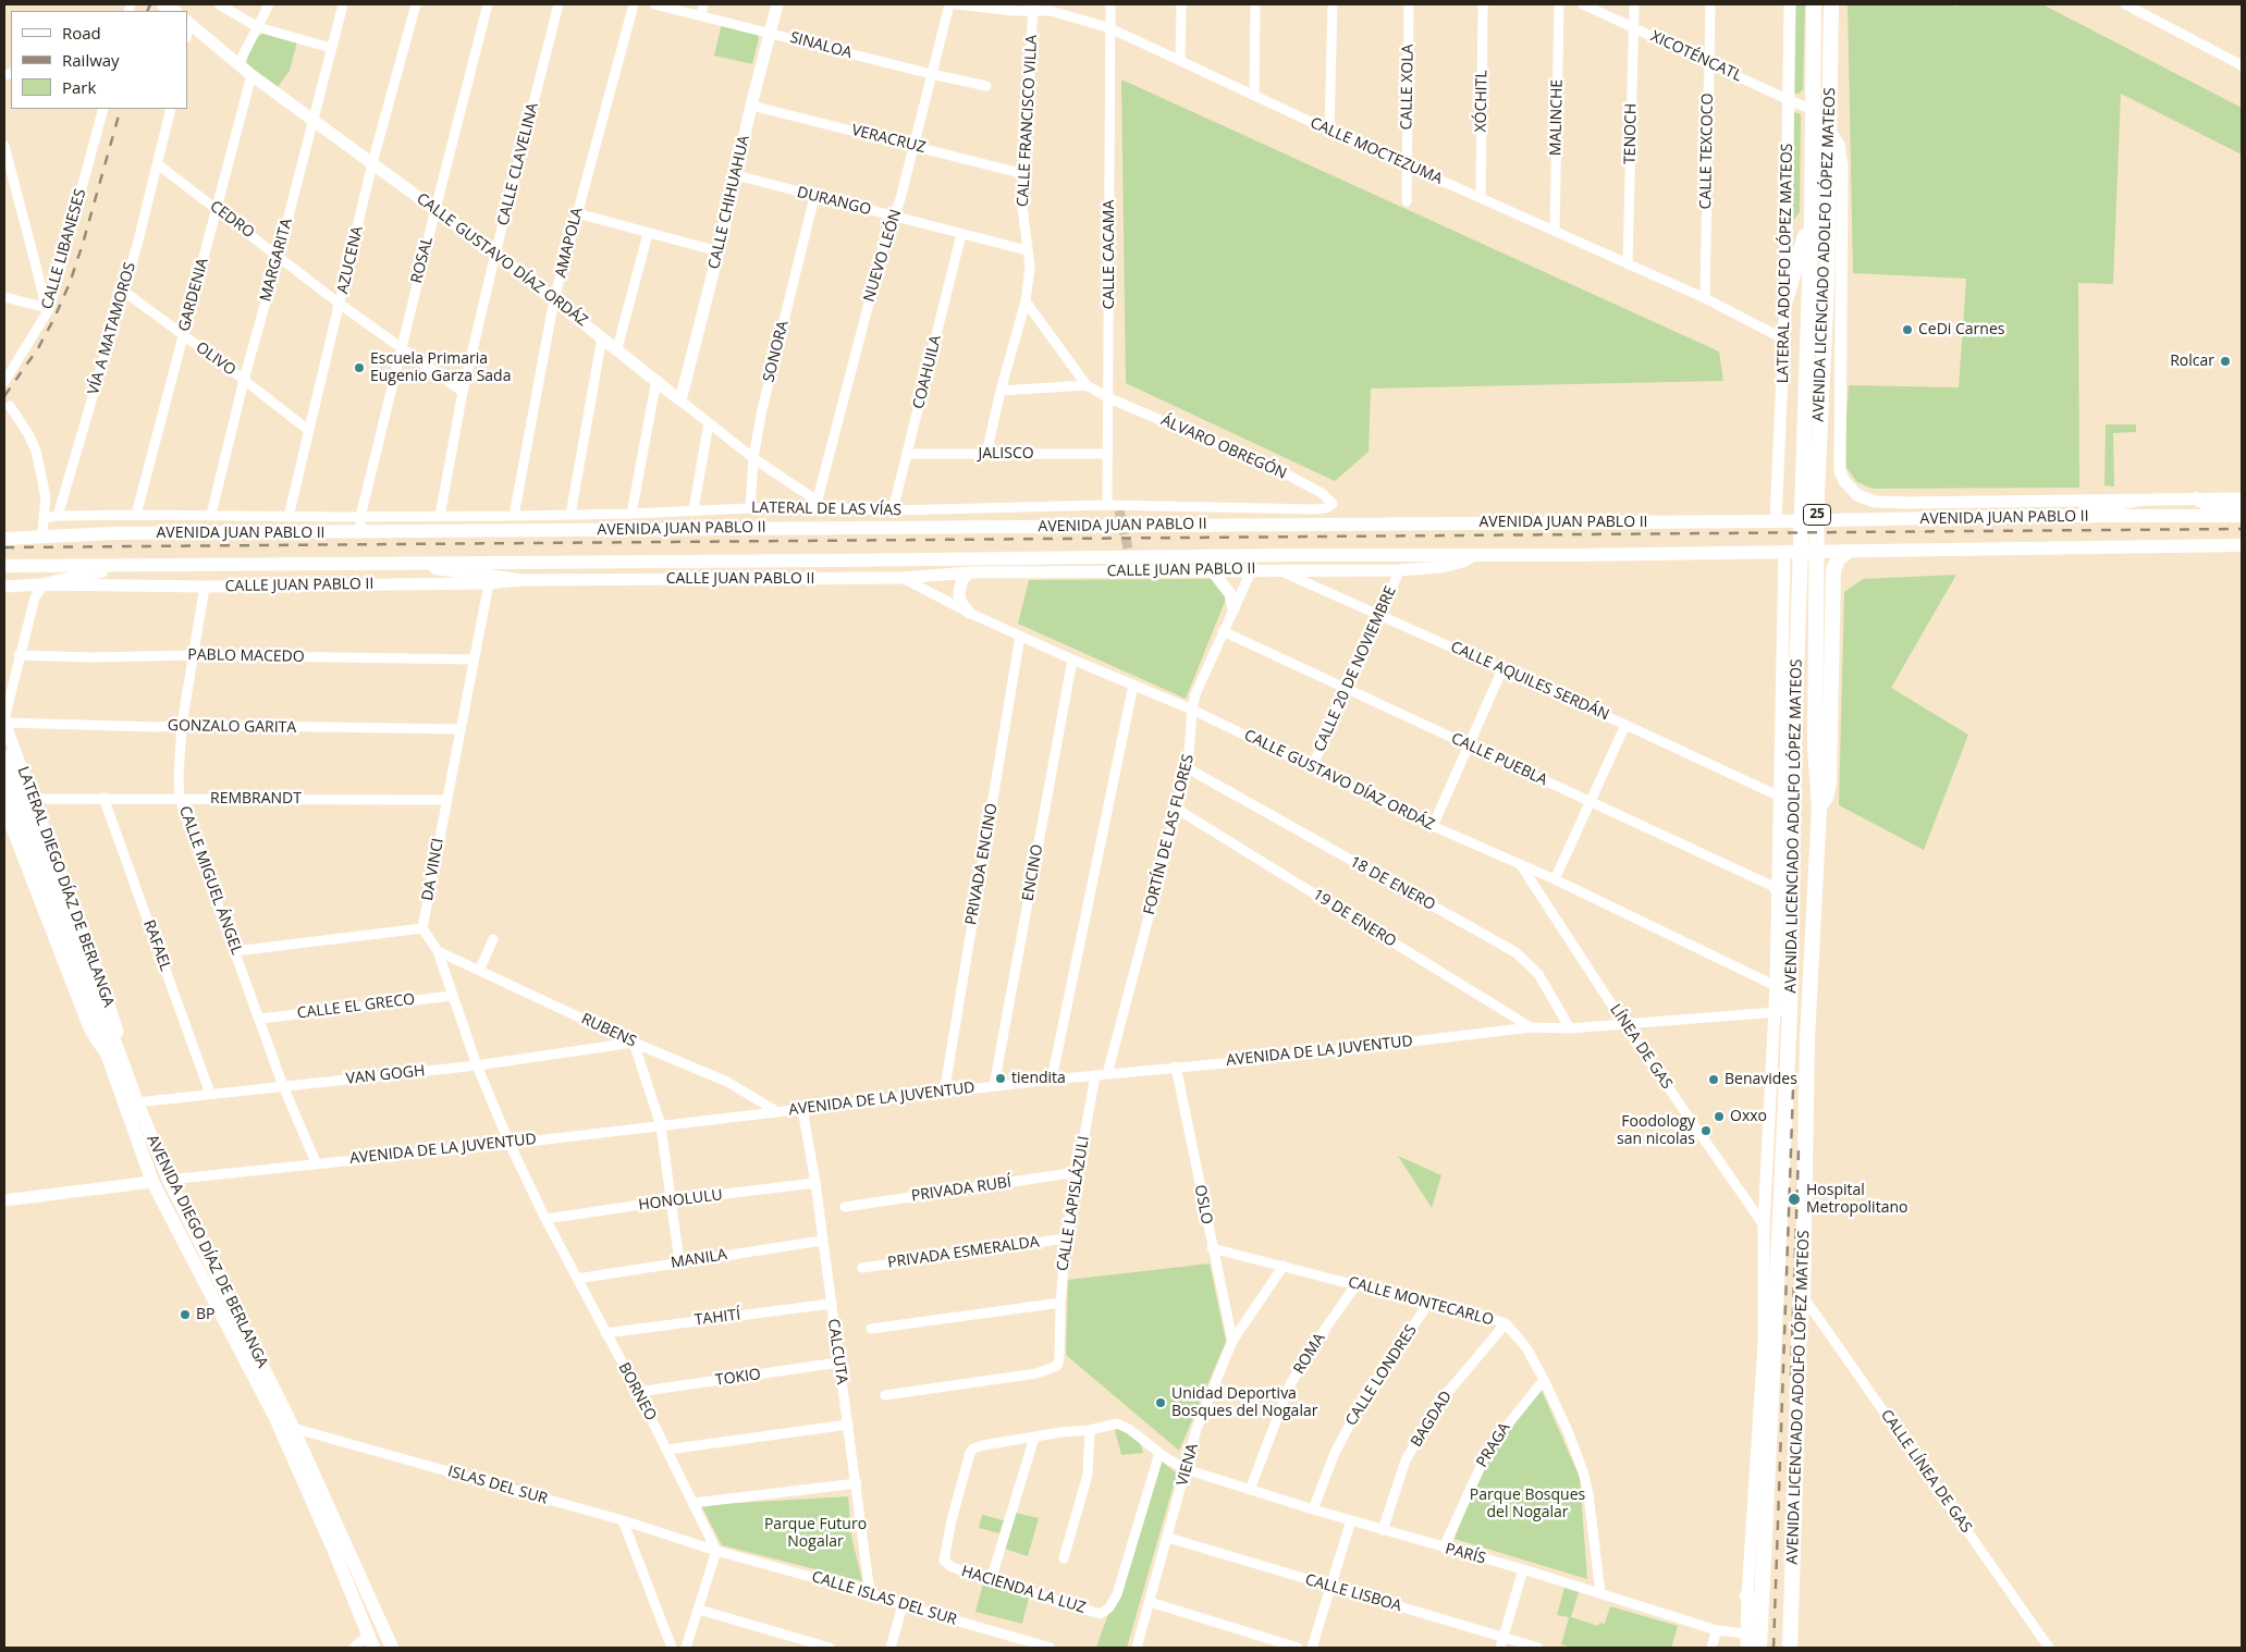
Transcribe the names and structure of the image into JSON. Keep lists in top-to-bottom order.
{
  "streets": {
    "main road": [
      "AVENIDA LICENCIADO ADOLFO LÓPEZ MATEOS",
      "25",
      "AVENIDA JUAN PABLO II",
      "AVENIDA DIEGO DÍAZ DE BERLANGA"
    ],
    "street": [
      "SINALOA",
      "XICOTÉNCATL",
      "CALLE XOLA",
      "XÓCHITL",
      "MALINCHE",
      "CALLE FRANCISCO VILLA",
      "TENOCH",
      "VERACRUZ",
      "CALLE MOCTEZUMA",
      "CALLE TEXCOCO",
      "CALLE CLAVELINA",
      "DURANGO",
      "CALLE CHIHUAHUA",
      "CEDRO",
      "AMAPOLA",
      "CALLE LIBANESES",
      "CALLE CACAMA",
      "NUEVO LEÓN",
      "MARGARITA",
      "AZUCENA",
      "ROSAL",
      "CALLE GUSTAVO DÍAZ ORDÁZ",
      "LATERAL ADOLFO LÓPEZ MATEOS",
      "GARDENIA",
      "VÍA A MATAMOROS",
      "SONORA",
      "OLIVO",
      "COAHUILA",
      "ÁLVARO OBREGÓN",
      "JALISCO",
      "LATERAL DE LAS VÍAS",
      "CALLE JUAN PABLO II",
      "PABLO MACEDO",
      "CALLE 20 DE NOVIEMBRE",
      "CALLE AQUILES SERDÁN",
      "GONZALO GARITA",
      "CALLE PUEBLA",
      "REMBRANDT",
      "FORTÍN DE LAS FLORES",
      "PRIVADA ENCINO",
      "DA VINCI",
      "ENCINO",
      "CALLE MIGUEL ÁNGEL",
      "18 DE ENERO",
      "LATERAL DIEGO DÍAZ DE BERLANGA",
      "19 DE ENERO",
      "RAFAEL",
      "CALLE EL GRECO",
      "RUBENS",
      "LÍNEA DE GAS",
      "AVENIDA DE LA JUVENTUD",
      "VAN GOGH",
      "PRIVADA RUBÍ",
      "HONOLULU",
      "CALLE LAPISLÁZULI",
      "OSLO",
      "PRIVADA ESMERALDA",
      "MANILA",
      "CALLE MONTECARLO",
      "TAHITÍ",
      "CALCUTA",
      "ROMA",
      "CALLE LONDRES",
      "TOKIO",
      "BORNEO",
      "BAGDAD",
      "PRAGA",
      "VIENA",
      "CALLE LÍNEA DE GAS",
      "ISLAS DEL SUR",
      "PARÍS",
      "HACIENDA LA LUZ",
      "CALLE LISBOA",
      "CALLE ISLAS DEL SUR"
    ]
  },
  "crossings": [
    ["SINALOA", "CALLE CHIHUAHUA"],
    ["SINALOA", "NUEVO LEÓN"],
    ["XICOTÉNCATL", "TENOCH"],
    ["XICOTÉNCATL", "CALLE TEXCOCO"],
    ["XICOTÉNCATL", "AVENIDA LICENCIADO ADOLFO LÓPEZ MATEOS"],
    ["XICOTÉNCATL", "LATERAL ADOLFO LÓPEZ MATEOS"],
    ["CALLE XOLA", "CALLE MOCTEZUMA"],
    ["XÓCHITL", "CALLE MOCTEZUMA"],
    ["MALINCHE", "CALLE MOCTEZUMA"],
    ["CALLE FRANCISCO VILLA", "VERACRUZ"],
    ["CALLE FRANCISCO VILLA", "CALLE MOCTEZUMA"],
    ["CALLE FRANCISCO VILLA", "DURANGO"],
    ["CALLE FRANCISCO VILLA", "JALISCO"],
    ["TENOCH", "CALLE MOCTEZUMA"],
    ["VERACRUZ", "CALLE CHIHUAHUA"],
    ["VERACRUZ", "NUEVO LEÓN"],
    ["CALLE MOCTEZUMA", "CALLE TEXCOCO"],
    ["CALLE MOCTEZUMA", "CALLE CACAMA"],
    ["CALLE MOCTEZUMA", "LATERAL ADOLFO LÓPEZ MATEOS"],
    ["CALLE CLAVELINA", "CEDRO"],
    ["CALLE CLAVELINA", "CALLE GUSTAVO DÍAZ ORDÁZ"],
    ["CALLE CLAVELINA", "LATERAL DE LAS VÍAS"],
    ["DURANGO", "CALLE CHIHUAHUA"],
    ["DURANGO", "NUEVO LEÓN"],
    ["DURANGO", "SONORA"],
    ["DURANGO", "COAHUILA"],
    ["CALLE CHIHUAHUA", "CALLE GUSTAVO DÍAZ ORDÁZ"],
    ["CEDRO", "MARGARITA"],
    ["CEDRO", "AZUCENA"],
    ["CEDRO", "ROSAL"],
    ["CEDRO", "GARDENIA"],
    ["CEDRO", "VÍA A MATAMOROS"],
    ["AMAPOLA", "CALLE GUSTAVO DÍAZ ORDÁZ"],
    ["AMAPOLA", "LATERAL DE LAS VÍAS"],
    ["CALLE CACAMA", "ÁLVARO OBREGÓN"],
    ["CALLE CACAMA", "JALISCO"],
    ["CALLE CACAMA", "LATERAL DE LAS VÍAS"],
    ["AVENIDA LICENCIADO ADOLFO LÓPEZ MATEOS", "AVENIDA DE LA JUVENTUD"],
    ["AVENIDA LICENCIADO ADOLFO LÓPEZ MATEOS", "CALLE LÍNEA DE GAS"],
    ["NUEVO LEÓN", "CALLE GUSTAVO DÍAZ ORDÁZ"],
    ["NUEVO LEÓN", "LATERAL DE LAS VÍAS"],
    ["MARGARITA", "CALLE GUSTAVO DÍAZ ORDÁZ"],
    ["MARGARITA", "OLIVO"],
    ["MARGARITA", "LATERAL DE LAS VÍAS"],
    ["AZUCENA", "CALLE GUSTAVO DÍAZ ORDÁZ"],
    ["AZUCENA", "OLIVO"],
    ["AZUCENA", "LATERAL DE LAS VÍAS"],
    ["ROSAL", "CALLE GUSTAVO DÍAZ ORDÁZ"],
    ["ROSAL", "LATERAL DE LAS VÍAS"],
    ["ROSAL", "AVENIDA JUAN PABLO II"],
    ["CALLE GUSTAVO DÍAZ ORDÁZ", "GARDENIA"],
    ["CALLE GUSTAVO DÍAZ ORDÁZ", "SONORA"],
    ["CALLE GUSTAVO DÍAZ ORDÁZ", "LATERAL DE LAS VÍAS"],
    ["CALLE GUSTAVO DÍAZ ORDÁZ", "CALLE JUAN PABLO II"],
    ["CALLE GUSTAVO DÍAZ ORDÁZ", "CALLE 20 DE NOVIEMBRE"],
    ["CALLE GUSTAVO DÍAZ ORDÁZ", "FORTÍN DE LAS FLORES"],
    ["CALLE GUSTAVO DÍAZ ORDÁZ", "PRIVADA ENCINO"],
    ["CALLE GUSTAVO DÍAZ ORDÁZ", "ENCINO"],
    ["CALLE GUSTAVO DÍAZ ORDÁZ", "LÍNEA DE GAS"],
    ["LATERAL ADOLFO LÓPEZ MATEOS", "AVENIDA JUAN PABLO II"],
    ["GARDENIA", "OLIVO"],
    ["GARDENIA", "LATERAL DE LAS VÍAS"],
    ["VÍA A MATAMOROS", "OLIVO"],
    ["VÍA A MATAMOROS", "LATERAL DE LAS VÍAS"],
    ["SONORA", "LATERAL DE LAS VÍAS"],
    ["COAHUILA", "JALISCO"],
    ["COAHUILA", "LATERAL DE LAS VÍAS"],
    ["ÁLVARO OBREGÓN", "LATERAL DE LAS VÍAS"],
    ["AVENIDA JUAN PABLO II", "CALLE JUAN PABLO II"],
    ["CALLE JUAN PABLO II", "CALLE 20 DE NOVIEMBRE"],
    ["CALLE JUAN PABLO II", "CALLE AQUILES SERDÁN"],
    ["CALLE JUAN PABLO II", "FORTÍN DE LAS FLORES"],
    ["CALLE JUAN PABLO II", "DA VINCI"],
    ["CALLE JUAN PABLO II", "CALLE MIGUEL ÁNGEL"],
    ["PABLO MACEDO", "DA VINCI"],
    ["PABLO MACEDO", "CALLE MIGUEL ÁNGEL"],
    ["CALLE 20 DE NOVIEMBRE", "CALLE AQUILES SERDÁN"],
    ["CALLE 20 DE NOVIEMBRE", "CALLE PUEBLA"],
    ["GONZALO GARITA", "DA VINCI"],
    ["GONZALO GARITA", "CALLE MIGUEL ÁNGEL"],
    ["GONZALO GARITA", "LATERAL DIEGO DÍAZ DE BERLANGA"],
    ["CALLE PUEBLA", "FORTÍN DE LAS FLORES"],
    ["REMBRANDT", "DA VINCI"],
    ["REMBRANDT", "CALLE MIGUEL ÁNGEL"],
    ["REMBRANDT", "LATERAL DIEGO DÍAZ DE BERLANGA"],
    ["REMBRANDT", "RAFAEL"],
    ["FORTÍN DE LAS FLORES", "18 DE ENERO"],
    ["FORTÍN DE LAS FLORES", "19 DE ENERO"],
    ["FORTÍN DE LAS FLORES", "AVENIDA DE LA JUVENTUD"],
    ["PRIVADA ENCINO", "AVENIDA DE LA JUVENTUD"],
    ["ENCINO", "AVENIDA DE LA JUVENTUD"],
    ["CALLE MIGUEL ÁNGEL", "CALLE EL GRECO"],
    ["CALLE MIGUEL ÁNGEL", "AVENIDA DE LA JUVENTUD"],
    ["CALLE MIGUEL ÁNGEL", "VAN GOGH"],
    ["18 DE ENERO", "AVENIDA DE LA JUVENTUD"],
    ["LATERAL DIEGO DÍAZ DE BERLANGA", "AVENIDA DIEGO DÍAZ DE BERLANGA"],
    ["19 DE ENERO", "AVENIDA DE LA JUVENTUD"],
    ["RAFAEL", "VAN GOGH"],
    ["RUBENS", "AVENIDA DE LA JUVENTUD"],
    ["RUBENS", "VAN GOGH"],
    ["LÍNEA DE GAS", "AVENIDA DE LA JUVENTUD"],
    ["AVENIDA DE LA JUVENTUD", "CALLE LAPISLÁZULI"],
    ["AVENIDA DE LA JUVENTUD", "OSLO"],
    ["AVENIDA DE LA JUVENTUD", "AVENIDA DIEGO DÍAZ DE BERLANGA"],
    ["AVENIDA DE LA JUVENTUD", "CALCUTA"],
    ["AVENIDA DE LA JUVENTUD", "BORNEO"],
    ["VAN GOGH", "AVENIDA DIEGO DÍAZ DE BERLANGA"],
    ["PRIVADA RUBÍ", "CALLE LAPISLÁZULI"],
    ["HONOLULU", "CALCUTA"],
    ["HONOLULU", "BORNEO"],
    ["CALLE LAPISLÁZULI", "PRIVADA ESMERALDA"],
    ["OSLO", "CALLE MONTECARLO"],
    ["OSLO", "VIENA"],
    ["AVENIDA DIEGO DÍAZ DE BERLANGA", "ISLAS DEL SUR"],
    ["MANILA", "CALCUTA"],
    ["MANILA", "BORNEO"],
    ["CALLE MONTECARLO", "ROMA"],
    ["CALLE MONTECARLO", "CALLE LONDRES"],
    ["CALLE MONTECARLO", "BAGDAD"],
    ["CALLE MONTECARLO", "PRAGA"],
    ["CALLE MONTECARLO", "VIENA"],
    ["CALLE MONTECARLO", "PARÍS"],
    ["TAHITÍ", "CALCUTA"],
    ["TAHITÍ", "BORNEO"],
    ["CALCUTA", "TOKIO"],
    ["CALCUTA", "CALLE ISLAS DEL SUR"],
    ["ROMA", "PARÍS"],
    ["CALLE LONDRES", "PARÍS"],
    ["TOKIO", "BORNEO"],
    ["BORNEO", "ISLAS DEL SUR"],
    ["BORNEO", "CALLE ISLAS DEL SUR"],
    ["BAGDAD", "PARÍS"],
    ["PRAGA", "PARÍS"],
    ["VIENA", "PARÍS"],
    ["VIENA", "HACIENDA LA LUZ"],
    ["VIENA", "CALLE LISBOA"],
    ["ISLAS DEL SUR", "CALLE ISLAS DEL SUR"],
    ["PARÍS", "HACIENDA LA LUZ"]
  ],
  "parks": ["Parque Bosques del Nogalar", "Parque Futuro Nogalar"],
  "places": [
    "CeDi Carnes",
    "Rolcar",
    "Escuela Primaria Eugenio Garza Sada",
    "tiendita",
    "Benavides",
    "Oxxo",
    "Foodology san nicolas",
    "Hospital Metropolitano",
    "BP",
    "Unidad Deportiva Bosques del Nogalar"
  ],
  "legend": ["Road", "Railway", "Park"]
}
